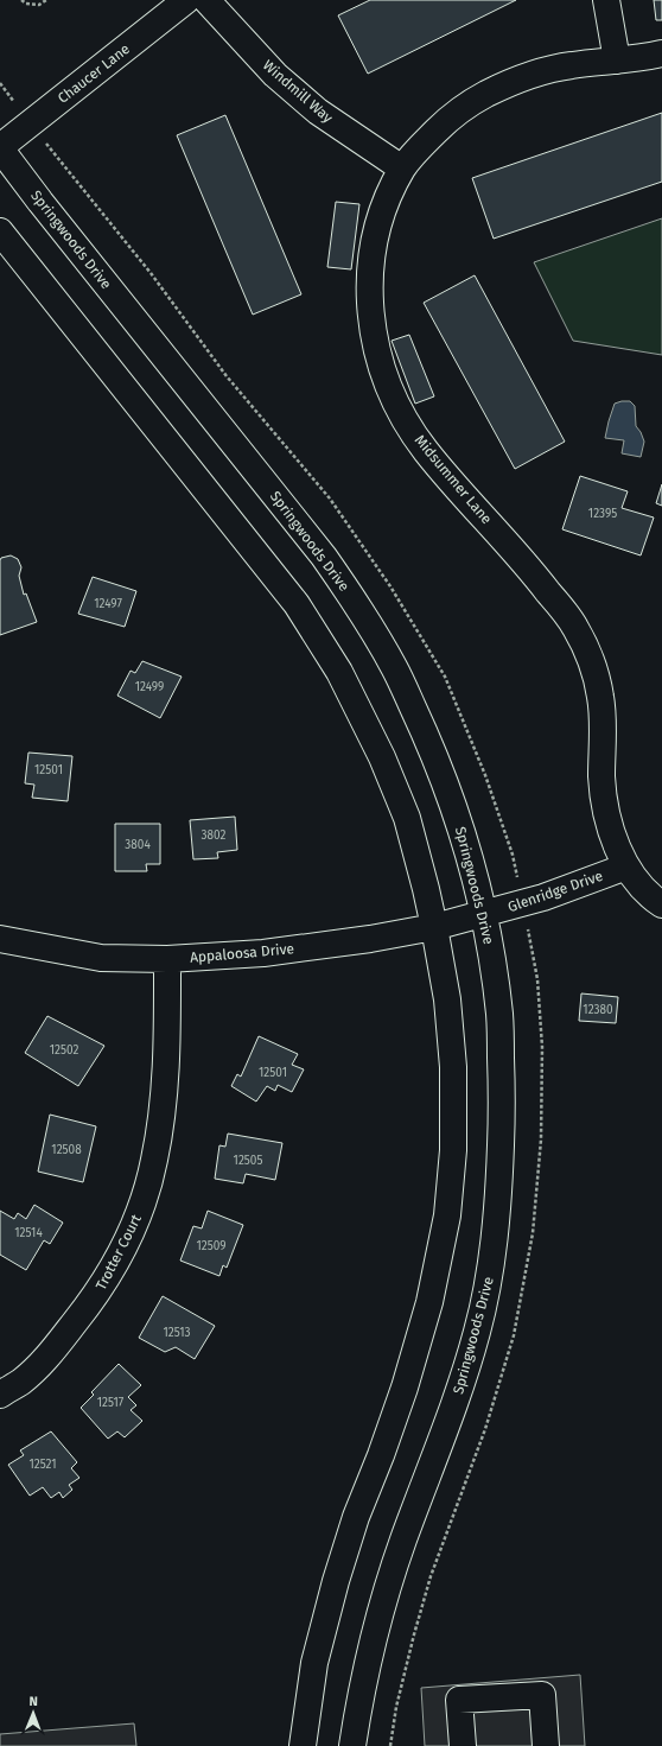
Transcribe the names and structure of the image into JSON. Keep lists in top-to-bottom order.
{
  "streets": {
    "street": [
      "Chaucer Lane",
      "Windmill Way",
      "Springwoods Drive",
      "Midsummer Lane",
      "Glenridge Drive",
      "Appaloosa Drive",
      "Trotter Court"
    ]
  },
  "crossings": [
    ["Chaucer Lane", "Springwoods Drive"],
    ["Windmill Way", "Midsummer Lane"],
    ["Springwoods Drive", "Glenridge Drive"],
    ["Springwoods Drive", "Appaloosa Drive"],
    ["Midsummer Lane", "Glenridge Drive"],
    ["Glenridge Drive", "Appaloosa Drive"],
    ["Appaloosa Drive", "Trotter Court"]
  ],
  "house_numbers": [
    "12395",
    "12497",
    "12499",
    "12501",
    "3802",
    "3804",
    "12380",
    "12502",
    "12501",
    "12508",
    "12505",
    "12514",
    "12509",
    "12513",
    "12517",
    "12521"
  ],
  "north": "top"
}
